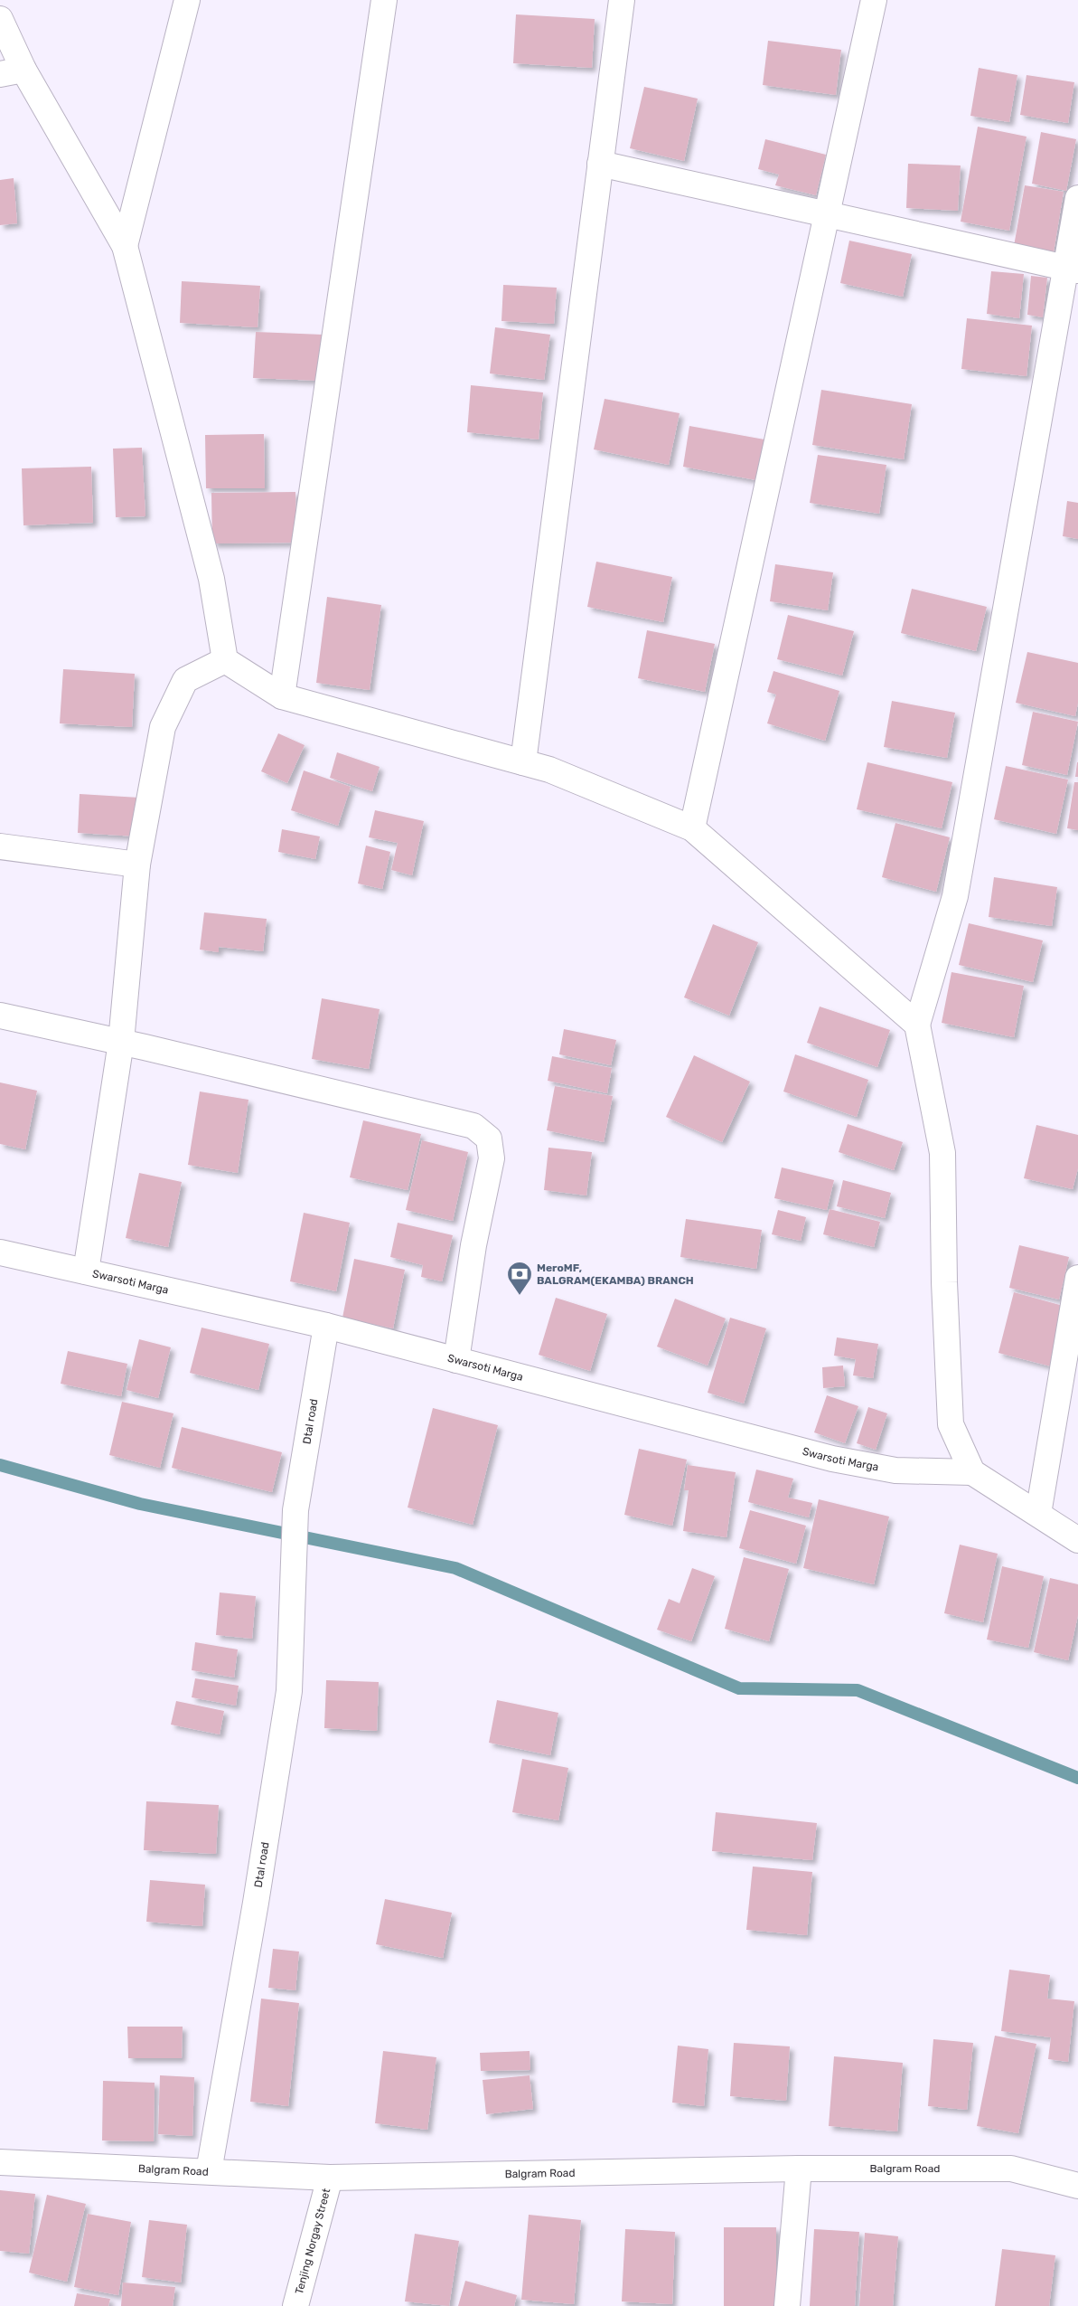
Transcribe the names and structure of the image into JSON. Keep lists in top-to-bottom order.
{
  "streets": {
    "street": [
      "Swarsoti Marga",
      "Dtal road",
      "Balgram Road",
      "Tenjing Norgay Street"
    ]
  },
  "crossings": [
    ["Swarsoti Marga", "Dtal road"],
    ["Dtal road", "Balgram Road"],
    ["Balgram Road", "Tenjing Norgay Street"]
  ],
  "places": {
    "bank": ["MeroMF, BALGRAM(EKAMBA) BRANCH"]
  }
}
